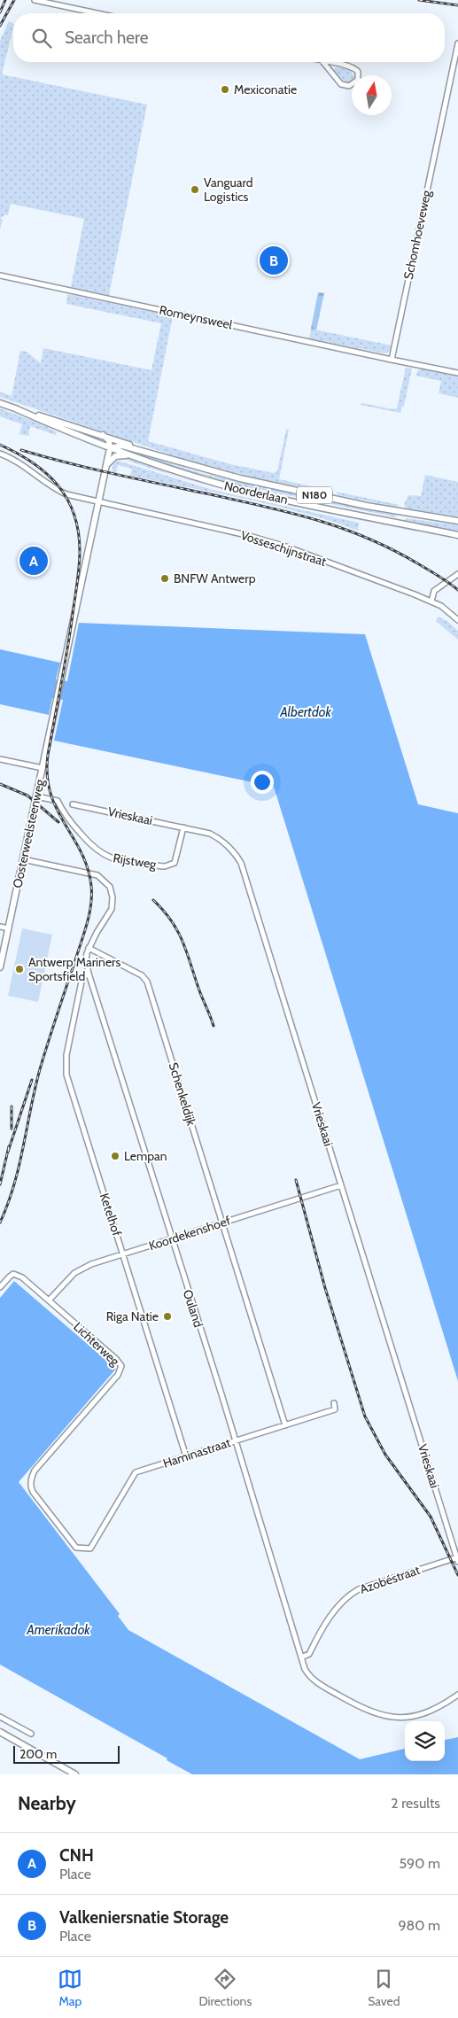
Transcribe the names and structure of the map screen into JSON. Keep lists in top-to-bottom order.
{
  "streets": {
    "main road": ["Noorderlaan", "N180", "Oosterweelsteenweg"],
    "street": [
      "Schomhoeveweg",
      "Romeynsweel",
      "Vosseschijnstraat",
      "Vrieskaai",
      "Rijstweg",
      "Schenkeldijk",
      "Ketelhof",
      "Koordekenshoef",
      "Ouland",
      "Lichterweg",
      "Haminastraat",
      "Azobéstraat"
    ]
  },
  "crossings": [
    ["Schomhoeveweg", "Romeynsweel"],
    ["Vosseschijnstraat", "Oosterweelsteenweg"],
    ["Vrieskaai", "Rijstweg"],
    ["Vrieskaai", "Koordekenshoef"],
    ["Vrieskaai", "Azobéstraat"],
    ["Oosterweelsteenweg", "Rijstweg"],
    ["Schenkeldijk", "Koordekenshoef"],
    ["Schenkeldijk", "Ouland"],
    ["Schenkeldijk", "Haminastraat"],
    ["Ketelhof", "Koordekenshoef"],
    ["Ketelhof", "Ouland"],
    ["Ketelhof", "Haminastraat"],
    ["Koordekenshoef", "Ouland"],
    ["Koordekenshoef", "Lichterweg"],
    ["Ouland", "Haminastraat"],
    ["Ouland", "Azobéstraat"],
    ["Lichterweg", "Haminastraat"]
  ],
  "water": ["Albertdok", "Amerikadok"],
  "places": [
    "Mexiconatie",
    "Vanguard Logistics",
    "BNFW Antwerp",
    "Antwerp Mariners Sportsfield",
    "Lempan",
    "Riga Natie"
  ],
  "scale_bar": "200 m",
  "north": "top",
  "page": {
    "search": "Search here",
    "pins": ["B", "A"],
    "scale": "200 m",
    "heading": ["Nearby", "2 results"],
    "list": [
      {
        "mark": "A",
        "name": "CNH",
        "note": "Place",
        "value": "590 m"
      },
      {
        "mark": "B",
        "name": "Valkeniersnatie Storage",
        "note": "Place",
        "value": "980 m"
      }
    ],
    "nav": ["Map", "Directions", "Saved"]
  }
}
